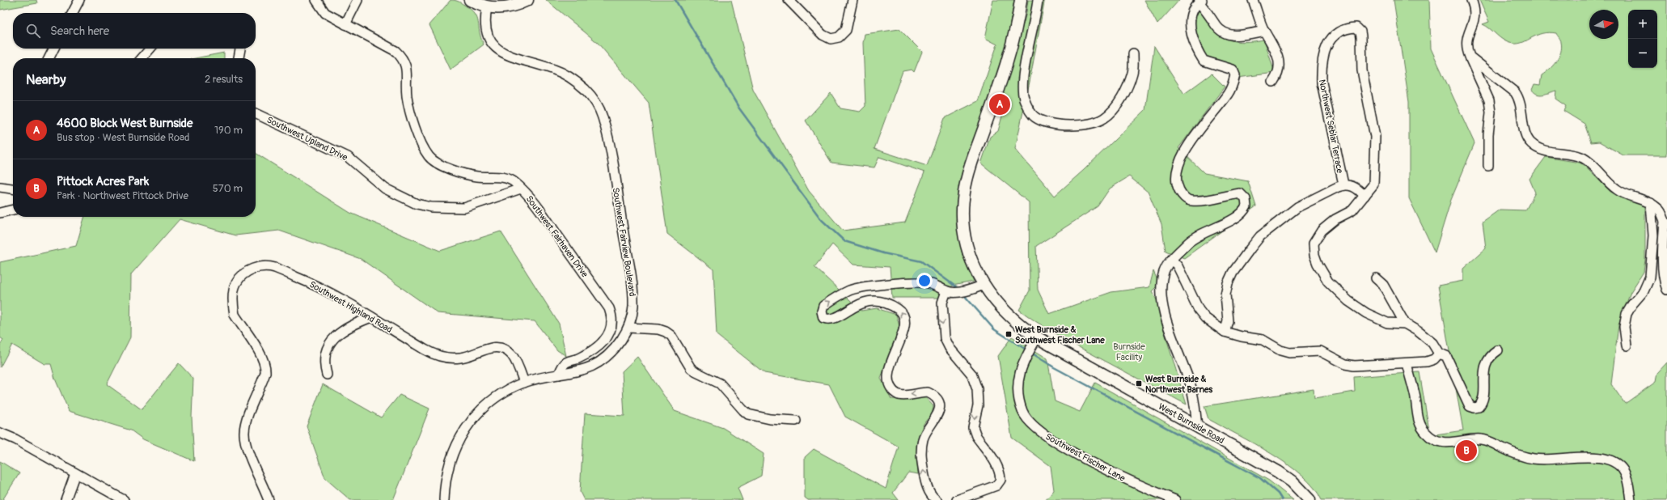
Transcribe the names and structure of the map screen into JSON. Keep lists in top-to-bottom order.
{
  "streets": {
    "main road": ["West Burnside Road"],
    "street": [
      "Northwest Seblar Terrace",
      "Southwest Upland Drive",
      "Southwest Fairhaven Drive",
      "Southwest Fairview Boulevard",
      "Southwest Highland Road",
      "Southwest Fischer Lane"
    ]
  },
  "crossings": [
    ["Southwest Upland Drive", "Southwest Fairhaven Drive"],
    ["Southwest Fairhaven Drive", "Southwest Fairview Boulevard"],
    ["Southwest Fairview Boulevard", "Southwest Highland Road"],
    ["West Burnside Road", "Southwest Fischer Lane"]
  ],
  "parks": ["Burnside Facility"],
  "places": {
    "transit": ["West Burnside & Southwest Fischer Lane", "West Burnside & Northwest Barnes"]
  },
  "north": "right",
  "page": {
    "map_buttons": ["+", "−"],
    "search": "Search here",
    "heading": ["Nearby", "2 results"],
    "pins": ["A", "B"],
    "list": [
      {
        "mark": "A",
        "name": "4600 Block West Burnside",
        "note": "Bus stop · West Burnside Road",
        "value": "190 m"
      },
      {
        "mark": "B",
        "name": "Pittock Acres Park",
        "note": "Park · Northwest Pittock Drive",
        "value": "570 m"
      }
    ]
  }
}
